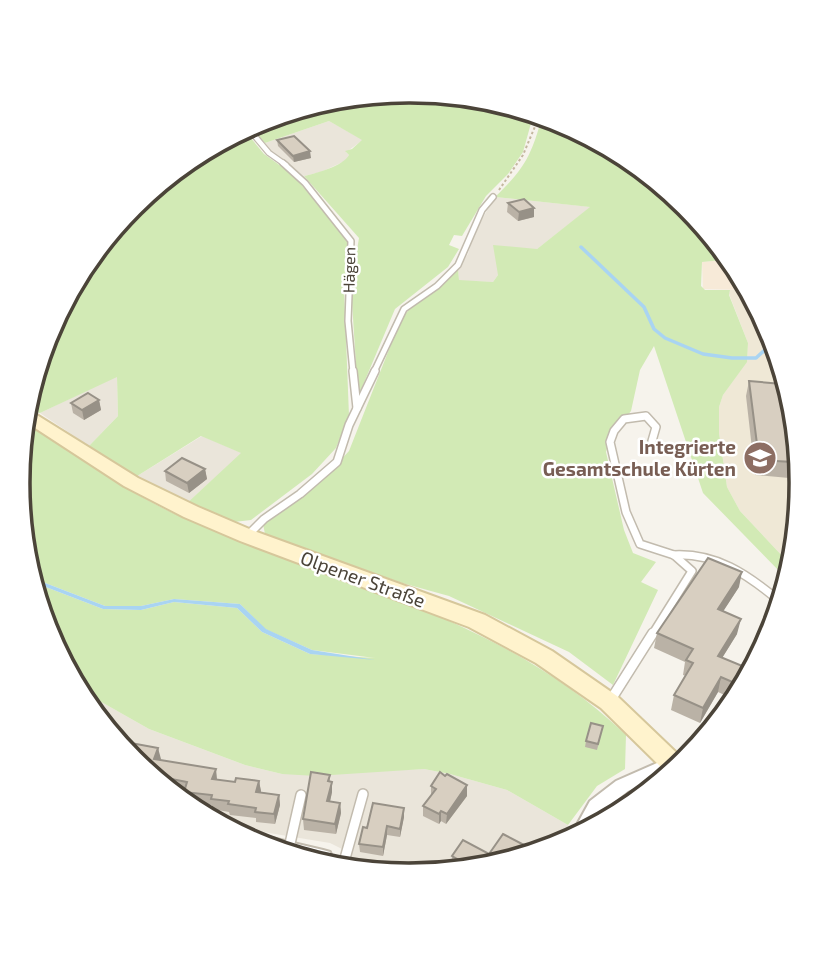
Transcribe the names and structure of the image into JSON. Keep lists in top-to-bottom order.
{
  "streets": {
    "street": ["Olpener Straße"],
    "lane": ["Hägen"]
  },
  "crossings": [
    ["Hägen", "Olpener Straße"]
  ],
  "places": {
    "school or university": ["Integrierte Gesamtschule Kürten"]
  }
}
